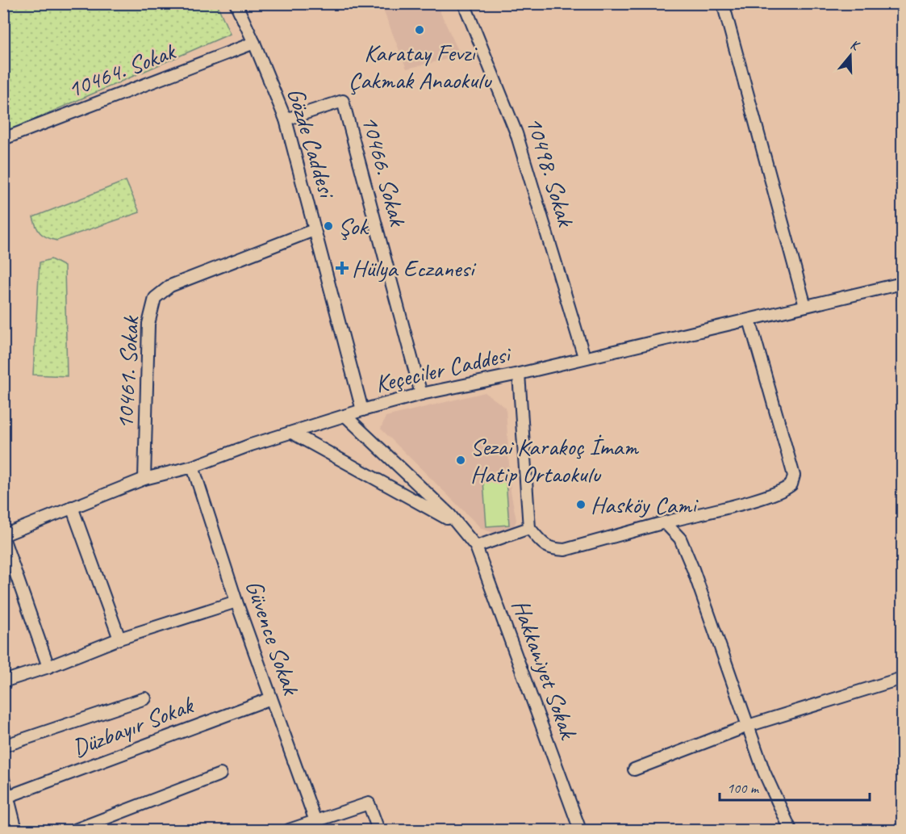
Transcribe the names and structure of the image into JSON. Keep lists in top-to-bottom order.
{
  "streets": {
    "street": [
      "10464. Sokak",
      "Gözde Caddesi",
      "10466. Sokak",
      "10498. Sokak",
      "Keçeciler Caddesi",
      "10461. Sokak",
      "Güvence Sokak",
      "Hakkaniyet Sokak",
      "Düzbayır Sokak"
    ]
  },
  "crossings": [
    ["10464. Sokak", "Gözde Caddesi"],
    ["Gözde Caddesi", "10466. Sokak"],
    ["Gözde Caddesi", "Keçeciler Caddesi"],
    ["Gözde Caddesi", "10461. Sokak"],
    ["10466. Sokak", "Keçeciler Caddesi"],
    ["10498. Sokak", "Keçeciler Caddesi"],
    ["Keçeciler Caddesi", "10461. Sokak"],
    ["Keçeciler Caddesi", "Güvence Sokak"],
    ["Keçeciler Caddesi", "Hakkaniyet Sokak"],
    ["Güvence Sokak", "Düzbayır Sokak"]
  ],
  "places": {
    "other": [
      "Karatay Fevzi Çakmak Anaokulu",
      "Şok",
      "Sezai Karakoç İmam Hatip Ortaokulu",
      "Hasköy Cami"
    ],
    "health": ["Hülya Eczanesi"]
  },
  "scale_bar": "100 m",
  "north": "top"
}
